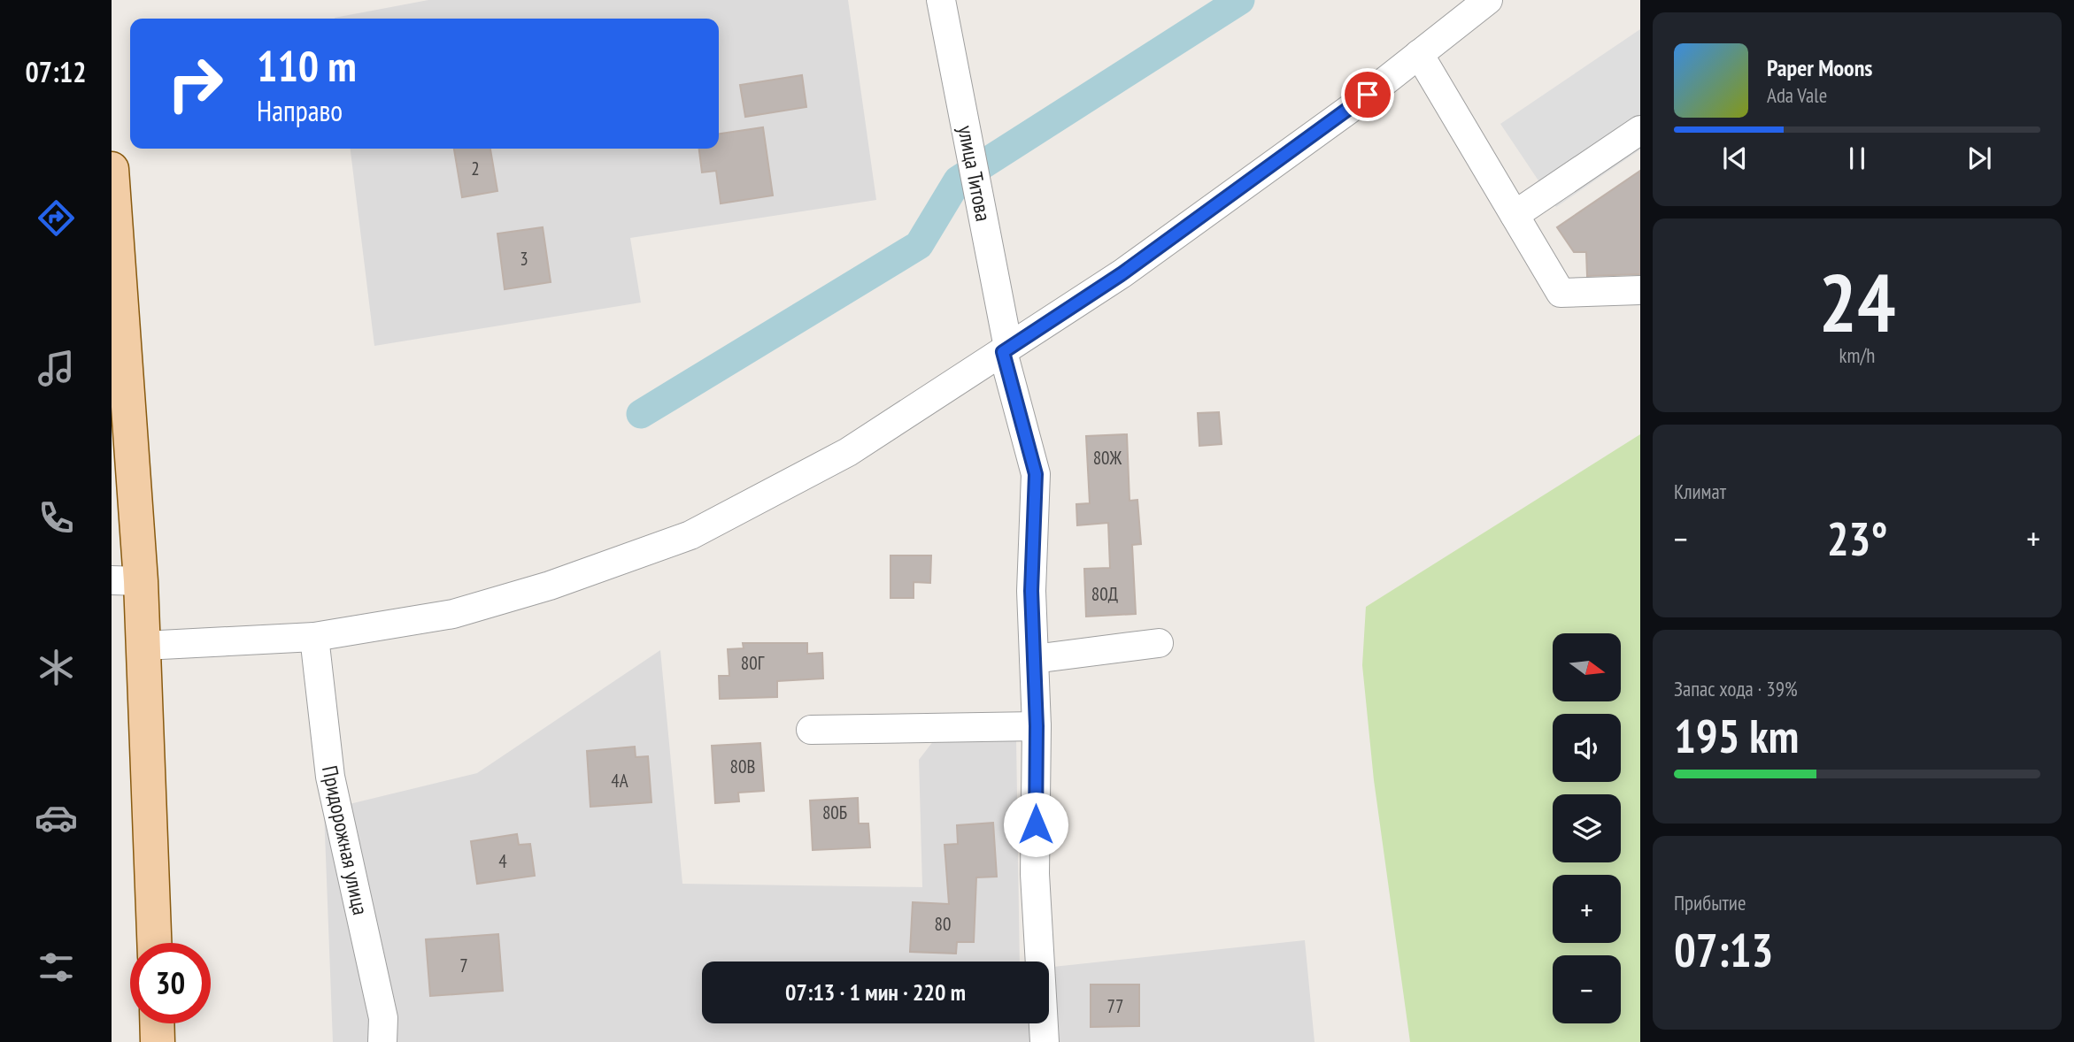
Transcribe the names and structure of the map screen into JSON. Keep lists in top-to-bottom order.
{
  "streets": {
    "street": ["улица Титова", "Придорожная улица"]
  },
  "house_numbers": [
    "2",
    "3",
    "80Ж",
    "80Д",
    "80Г",
    "80В",
    "4А",
    "80Б",
    "4",
    "80",
    "7",
    "77"
  ],
  "north": "right",
  "page": {
    "tabs": "07:12",
    "turn": ["110 m", "Направо"],
    "song": ["Paper Moons", "Ada Vale"],
    "tile": [
      ["24", "km/h"],
      "Климат",
      ["Запас хода · 39%", "195 km"],
      ["Прибытие", "07:13"]
    ],
    "heat": ["−", "23°", "+"],
    "map_buttons": ["+", "−"],
    "limit": "30",
    "trip": "07:13 · 1 мин · 220 m"
  }
}
